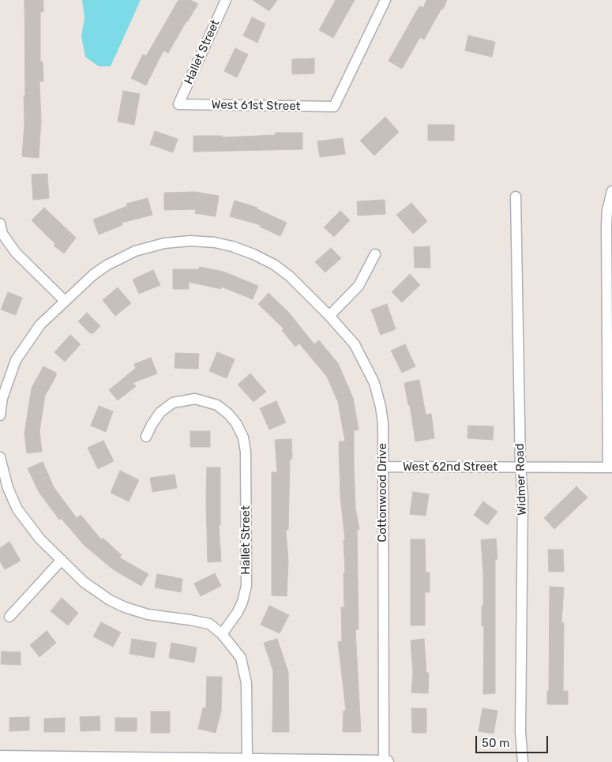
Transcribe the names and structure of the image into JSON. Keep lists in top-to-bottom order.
{
  "streets": {
    "street": [
      "Hallet Street",
      "West 61st Street",
      "West 62nd Street",
      "Widmer Road",
      "Cottonwood Drive"
    ]
  },
  "crossings": [
    ["Hallet Street", "West 61st Street"],
    ["West 62nd Street", "Widmer Road"],
    ["West 62nd Street", "Cottonwood Drive"]
  ],
  "scale_bar": "50 m"
}
